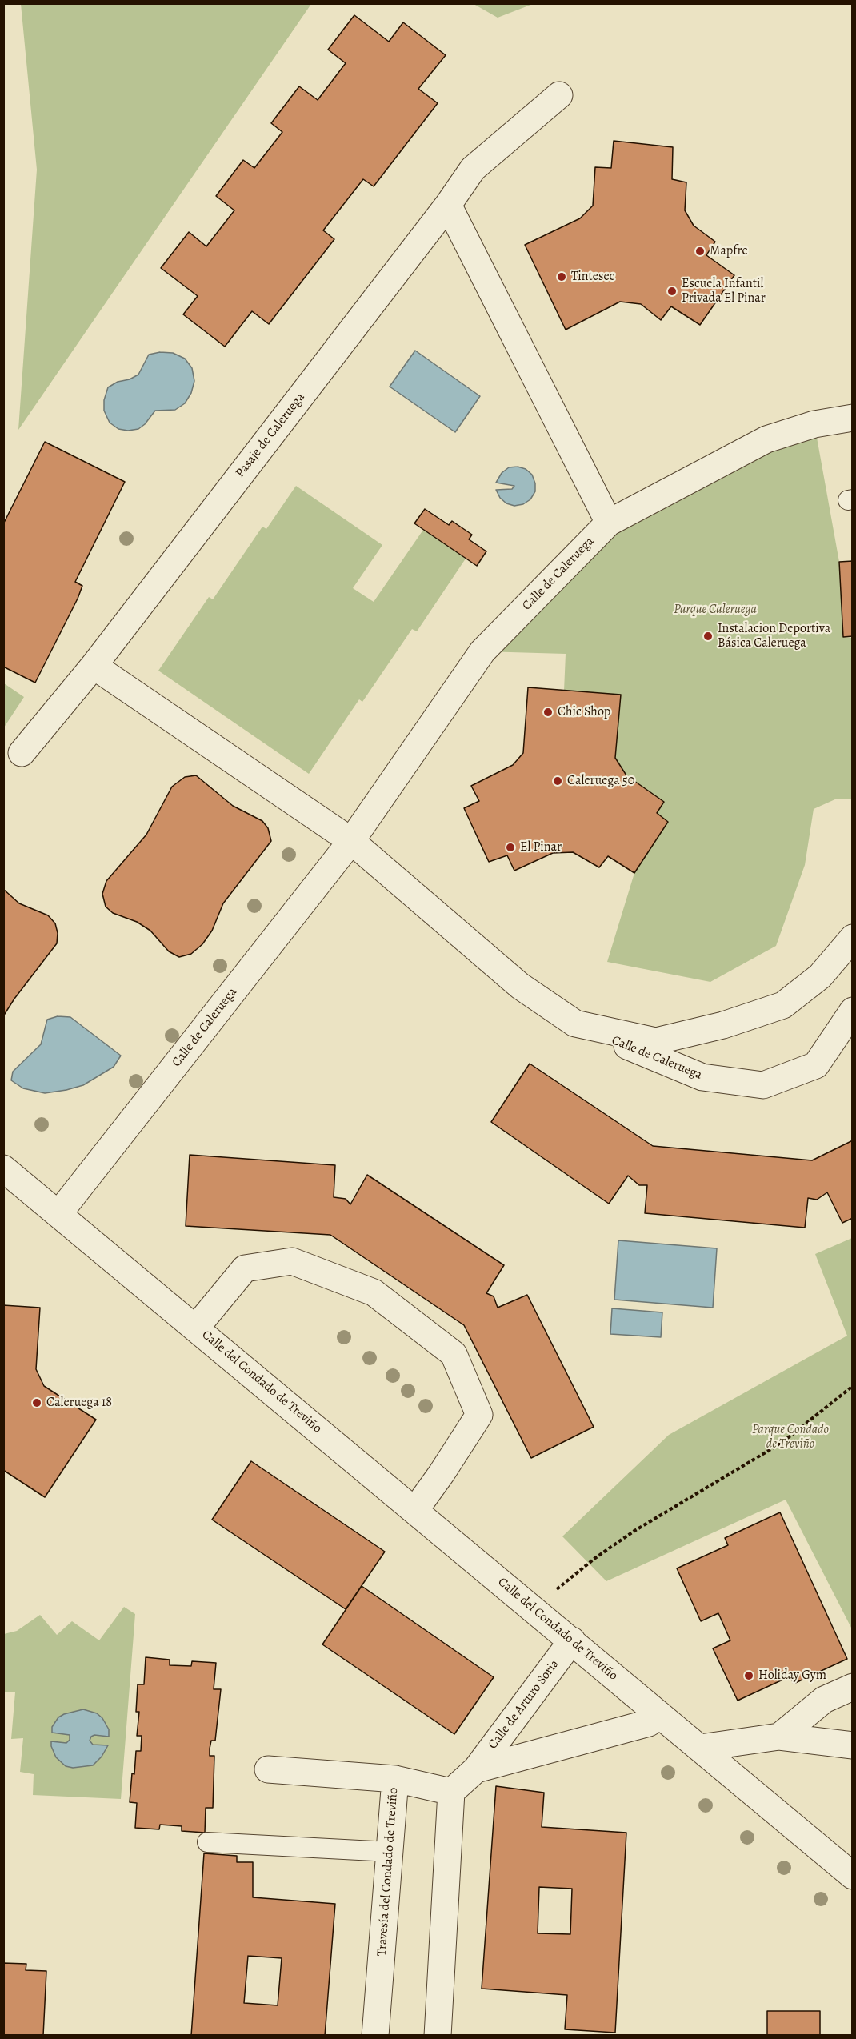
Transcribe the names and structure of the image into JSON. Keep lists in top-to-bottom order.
{
  "streets": {
    "street": [
      "Pasaje de Caleruega",
      "Calle de Caleruega",
      "Calle del Condado de Treviño",
      "Calle de Arturo Soria",
      "Travesía del Condado de Treviño"
    ]
  },
  "crossings": [
    ["Calle de Caleruega", "Calle del Condado de Treviño"],
    ["Calle del Condado de Treviño", "Calle de Arturo Soria"],
    ["Calle de Arturo Soria", "Travesía del Condado de Treviño"]
  ],
  "parks": ["Parque Caleruega", "Parque Condado de Treviño"],
  "places": [
    "Mapfre",
    "Tintesec",
    "Escuela Infantil Privada El Pinar",
    "Instalacion Deportiva Básica Caleruega",
    "Chic Shop",
    "Caleruega 50",
    "El Pinar",
    "Caleruega 18",
    "Holiday Gym"
  ]
}
